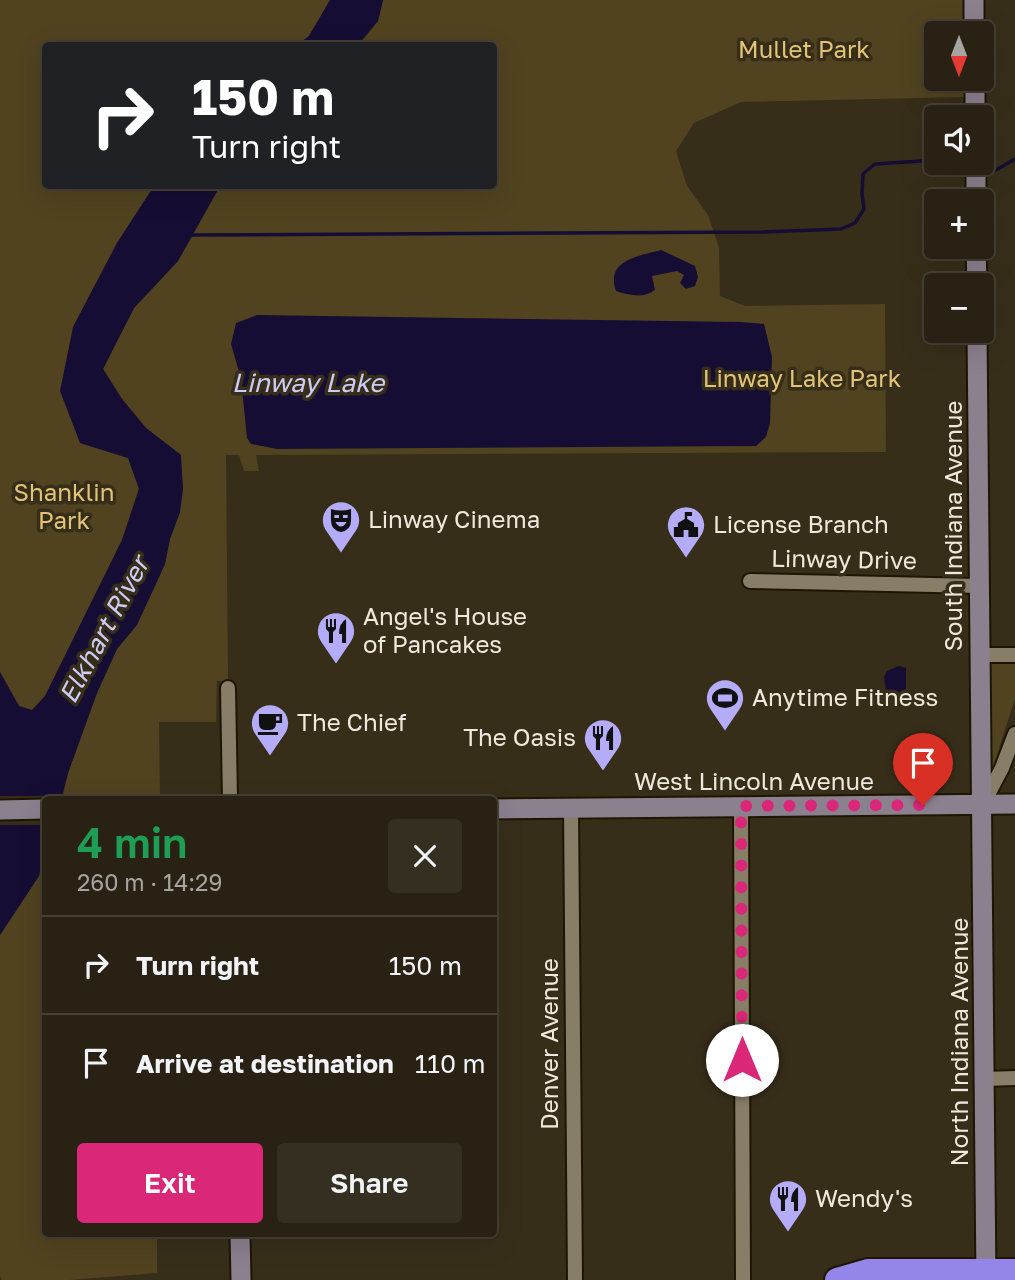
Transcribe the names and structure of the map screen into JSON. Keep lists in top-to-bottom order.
{
  "streets": {
    "street": [
      "South Indiana Avenue",
      "Linway Drive",
      "West Lincoln Avenue",
      "North Indiana Avenue",
      "Denver Avenue"
    ]
  },
  "crossings": [
    ["South Indiana Avenue", "Linway Drive"],
    ["South Indiana Avenue", "West Lincoln Avenue"],
    ["South Indiana Avenue", "North Indiana Avenue"],
    ["West Lincoln Avenue", "North Indiana Avenue"],
    ["West Lincoln Avenue", "Denver Avenue"]
  ],
  "water": ["Linway Lake", "Elkhart River"],
  "parks": ["Mullet Park", "Linway Lake Park", "Shanklin Park"],
  "places": {
    "theatre": ["Linway Cinema"],
    "public building": ["License Branch"],
    "restaurant": ["Angel's House of Pancakes", "The Oasis", "Wendy's"],
    "sports": ["Anytime Fitness"],
    "cafe": ["The Chief"]
  },
  "north": "bottom",
  "page": {
    "map_buttons": ["+", "−"],
    "turn": ["150 m", "Turn right"],
    "heading": ["4 min", "260 m · 14:29"],
    "list": [
      {
        "name": "Turn right",
        "value": "150 m"
      },
      {
        "name": "Arrive at destination",
        "value": "110 m"
      }
    ],
    "buttons": ["Exit", "Share"]
  }
}
